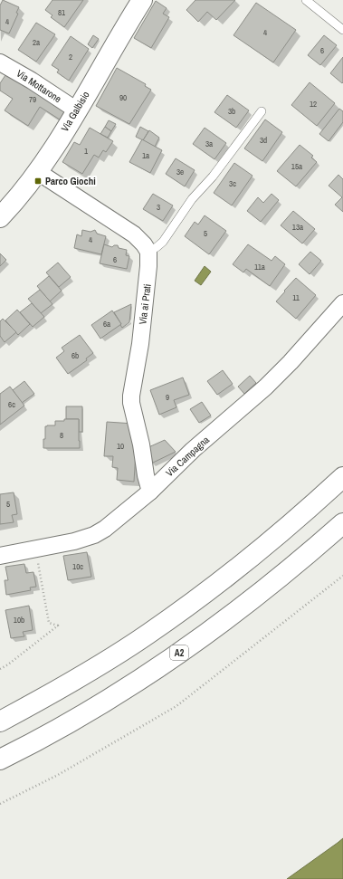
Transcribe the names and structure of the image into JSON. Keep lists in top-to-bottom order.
{
  "streets": {
    "main road": ["Via Galbisio", "A2"],
    "street": ["Via Mottarone", "Via ai Prati", "Via Campagna"]
  },
  "crossings": [
    ["Via Mottarone", "Via Galbisio"],
    ["Via ai Prati", "Via Campagna"]
  ],
  "places": {
    "transit": ["Parco Giochi"]
  },
  "house_numbers": [
    "81",
    "4",
    "4",
    "2a",
    "6",
    "2",
    "90",
    "79",
    "12",
    "3b",
    "3d",
    "3a",
    "1",
    "1a",
    "15a",
    "3e",
    "3c",
    "3",
    "13a",
    "5",
    "4",
    "6",
    "11a",
    "11",
    "6a",
    "6b",
    "9",
    "6c",
    "8",
    "10",
    "5",
    "10c",
    "10b"
  ]
}
